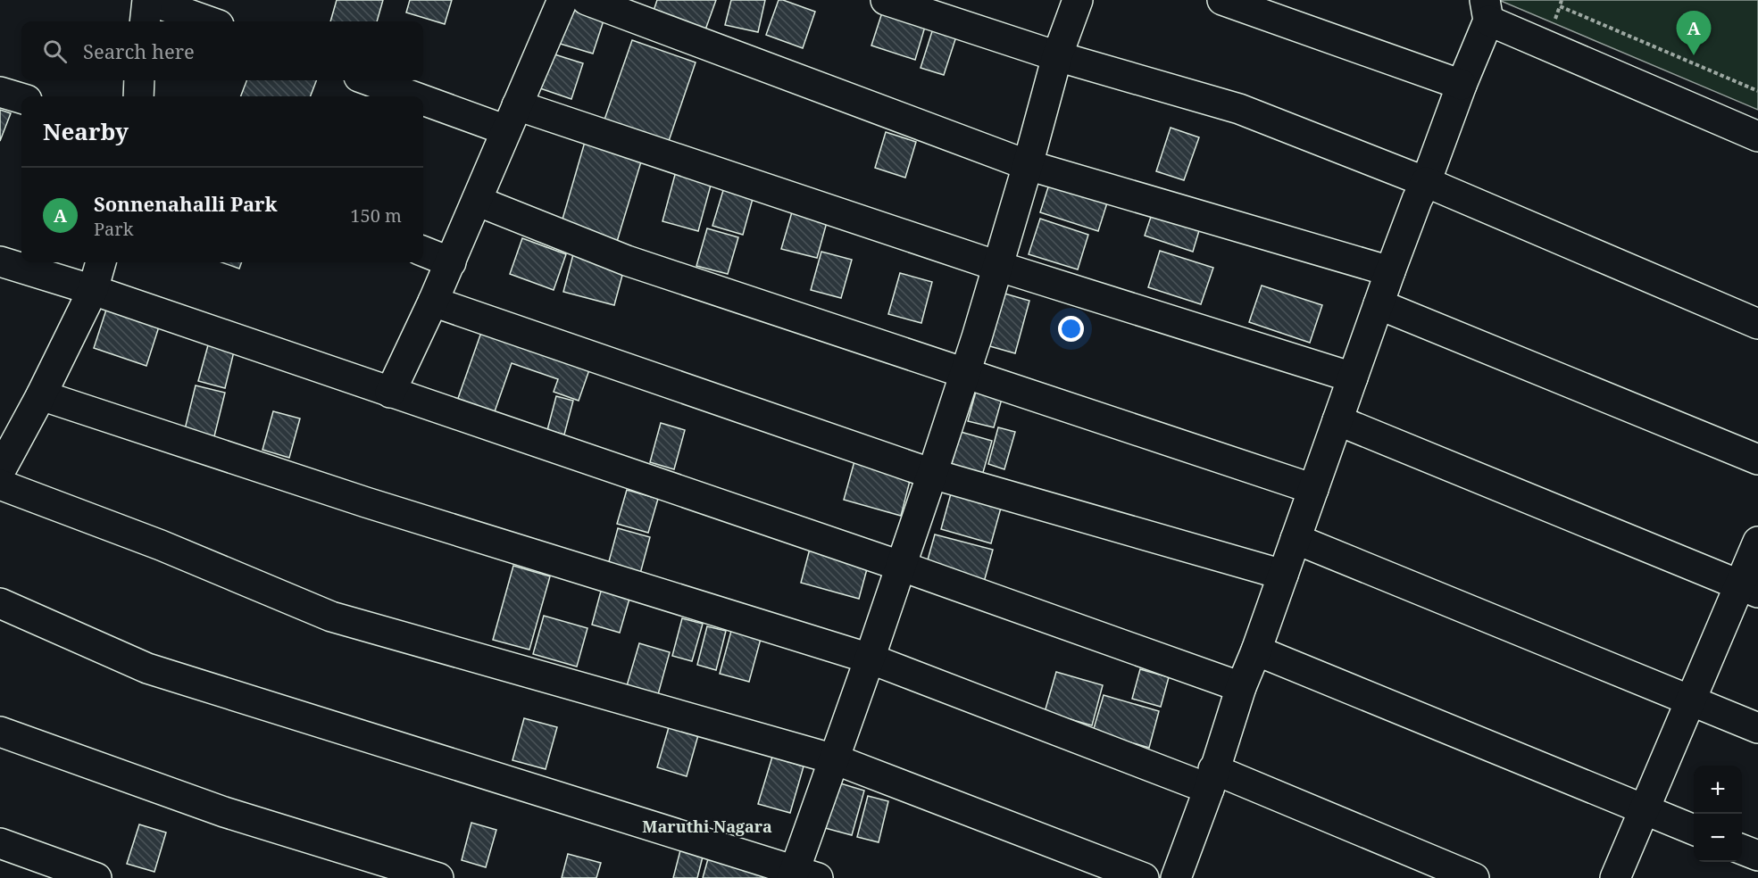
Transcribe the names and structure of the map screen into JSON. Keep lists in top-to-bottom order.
{
  "districts": ["Maruthi Nagara"],
  "page": {
    "pins": "A",
    "search": "Search here",
    "heading": "Nearby",
    "list": [
      {
        "mark": "A",
        "name": "Sonnenahalli Park",
        "note": "Park",
        "value": "150 m"
      }
    ],
    "map_buttons": ["+", "−"]
  }
}
